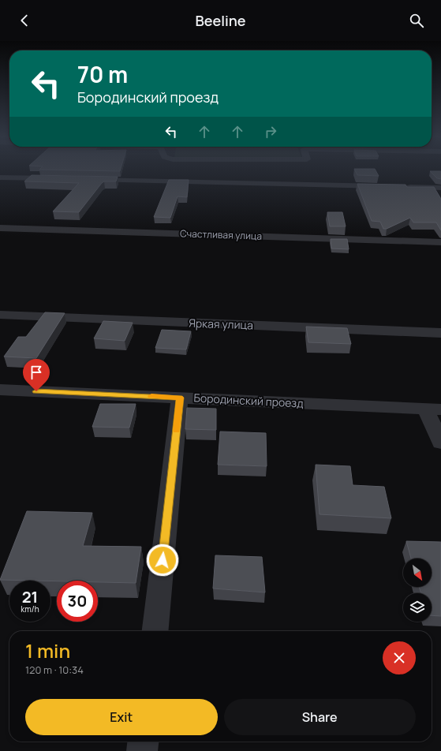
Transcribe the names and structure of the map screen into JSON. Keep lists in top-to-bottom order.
{
  "streets": {
    "street": ["Счастливая улица", "Яркая улица", "Бородинский проезд"]
  },
  "north": "bottom right",
  "page": {
    "header": "Beeline",
    "turn": ["70 m", "Бородинский проезд"],
    "speed": "21 km/h",
    "limit": "30",
    "heading": ["1 min", "120 m · 10:34"],
    "buttons": ["Exit", "Share"]
  }
}
